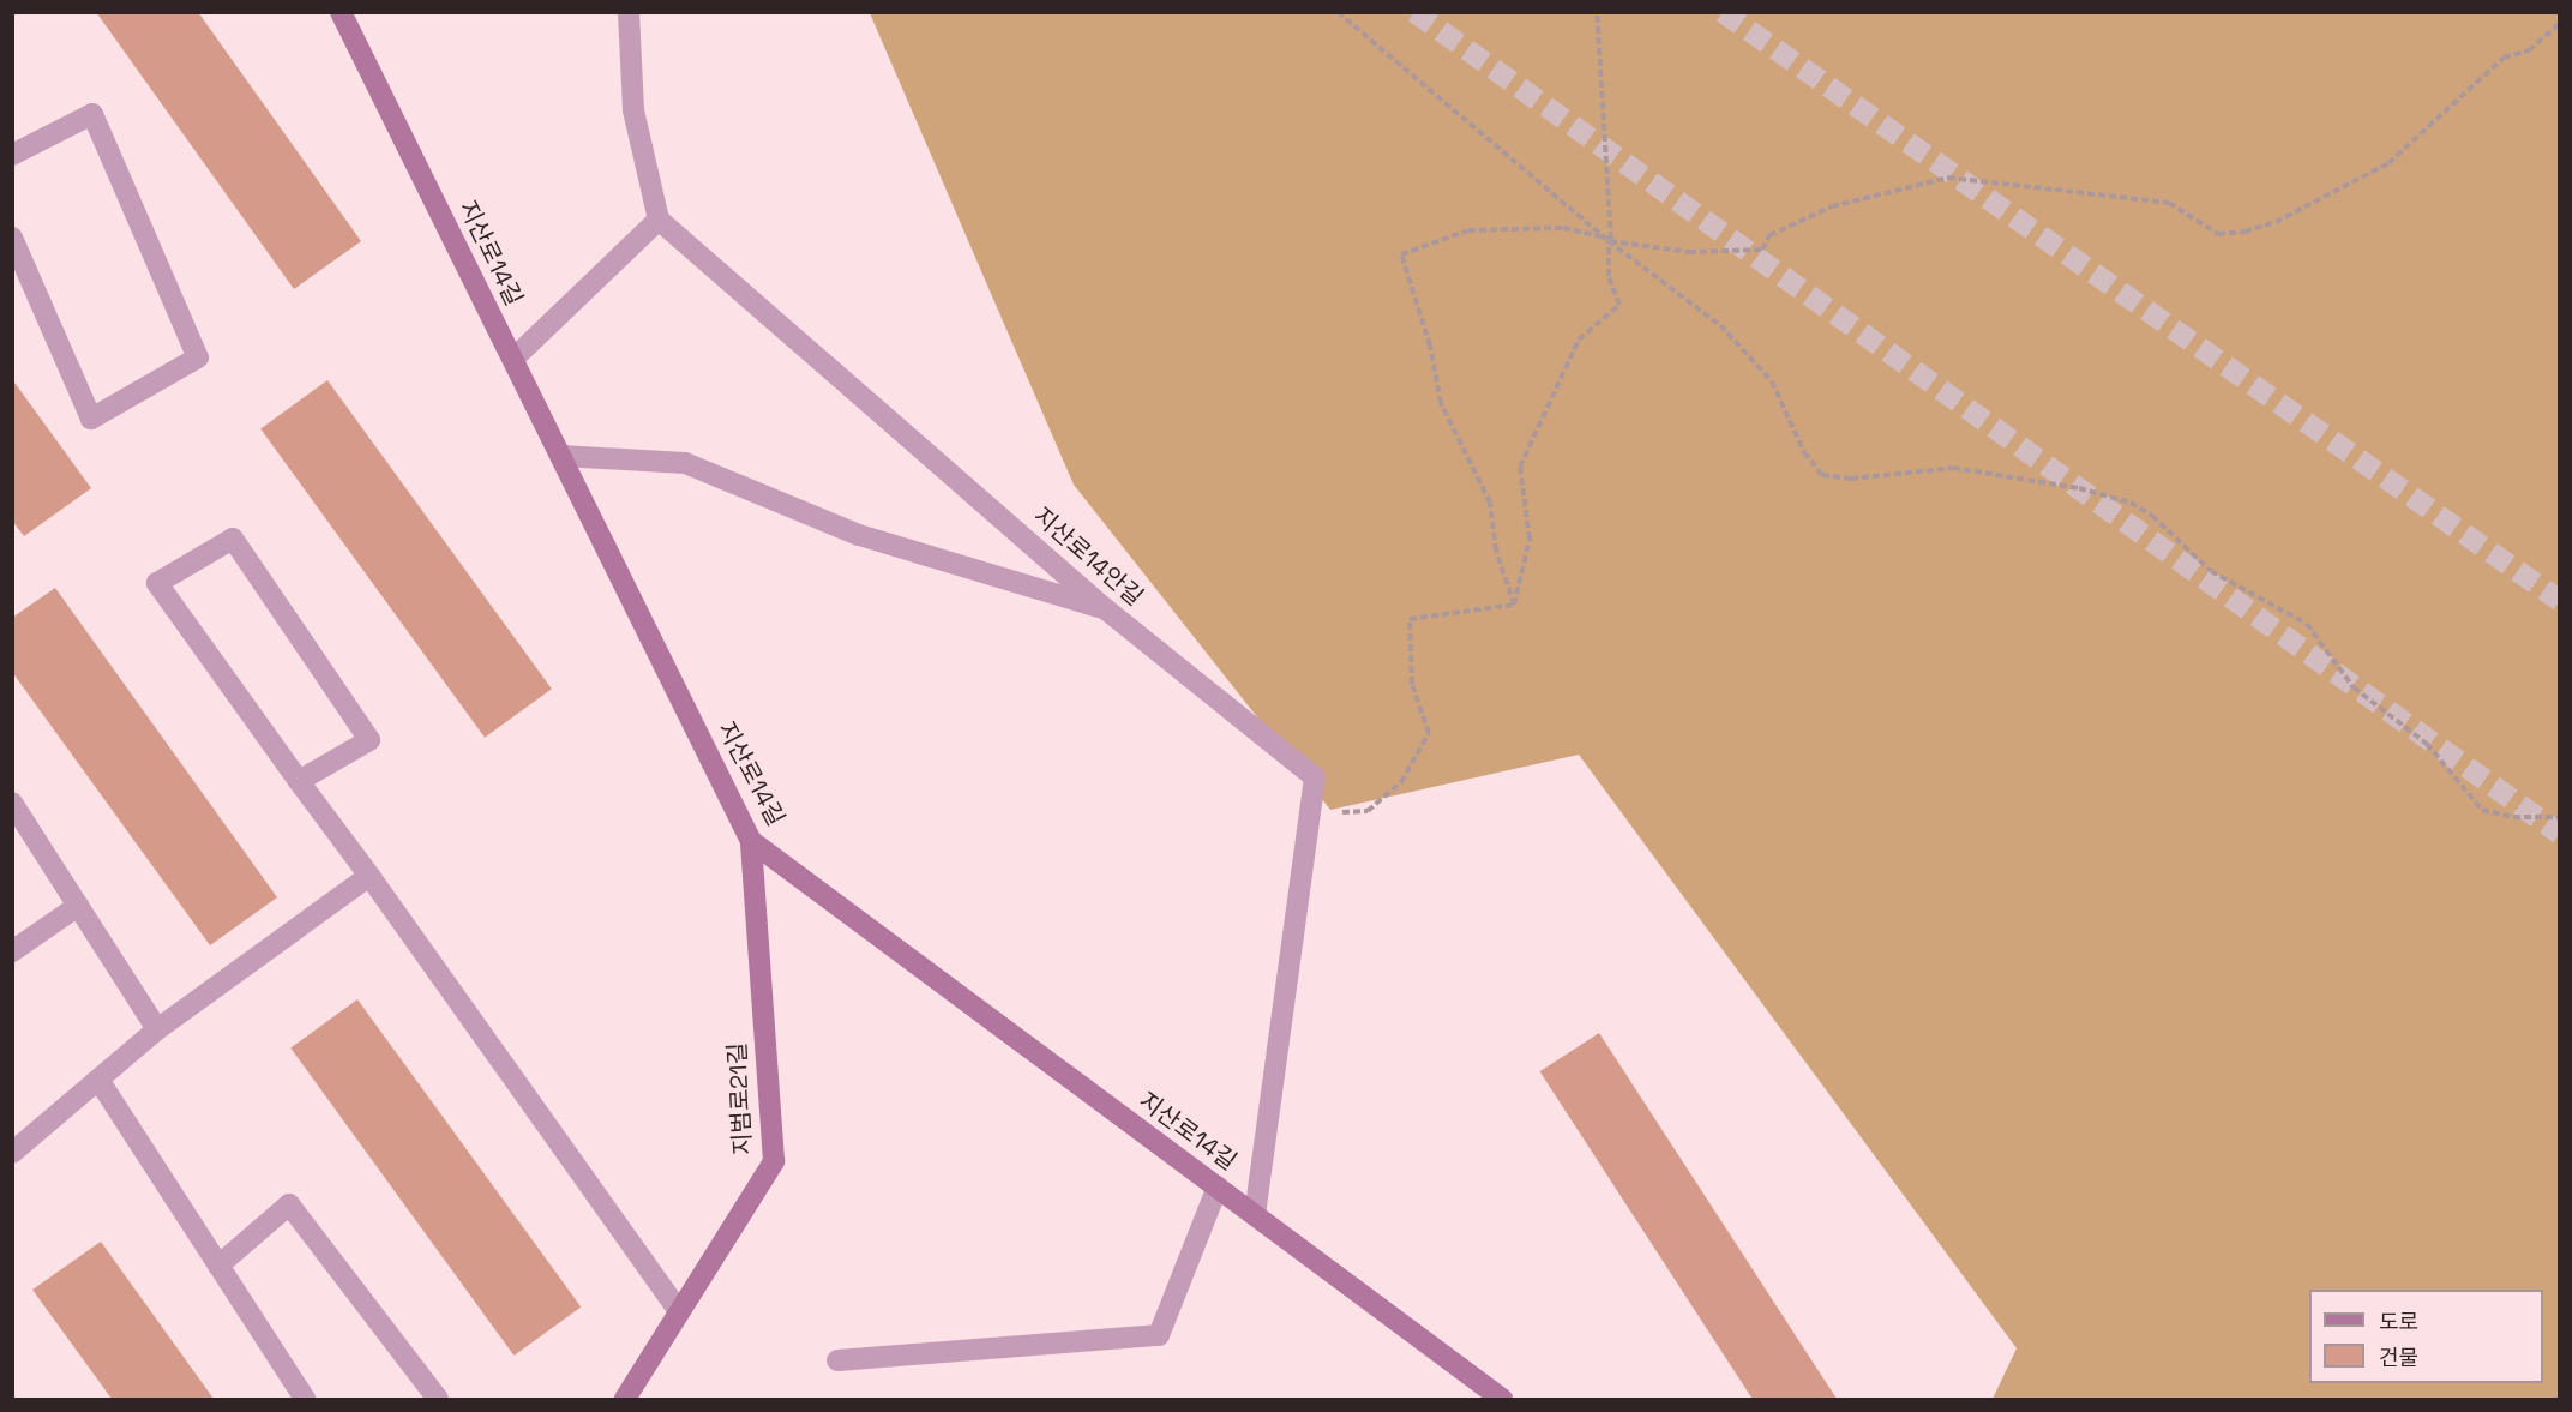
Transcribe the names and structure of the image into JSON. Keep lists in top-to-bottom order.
{
  "streets": {
    "street": ["지산로14길", "지산로14안길", "지범로21길"]
  },
  "crossings": [
    ["지산로14길", "지산로14안길"],
    ["지산로14길", "지범로21길"]
  ],
  "legend": ["도로", "건물"]
}
